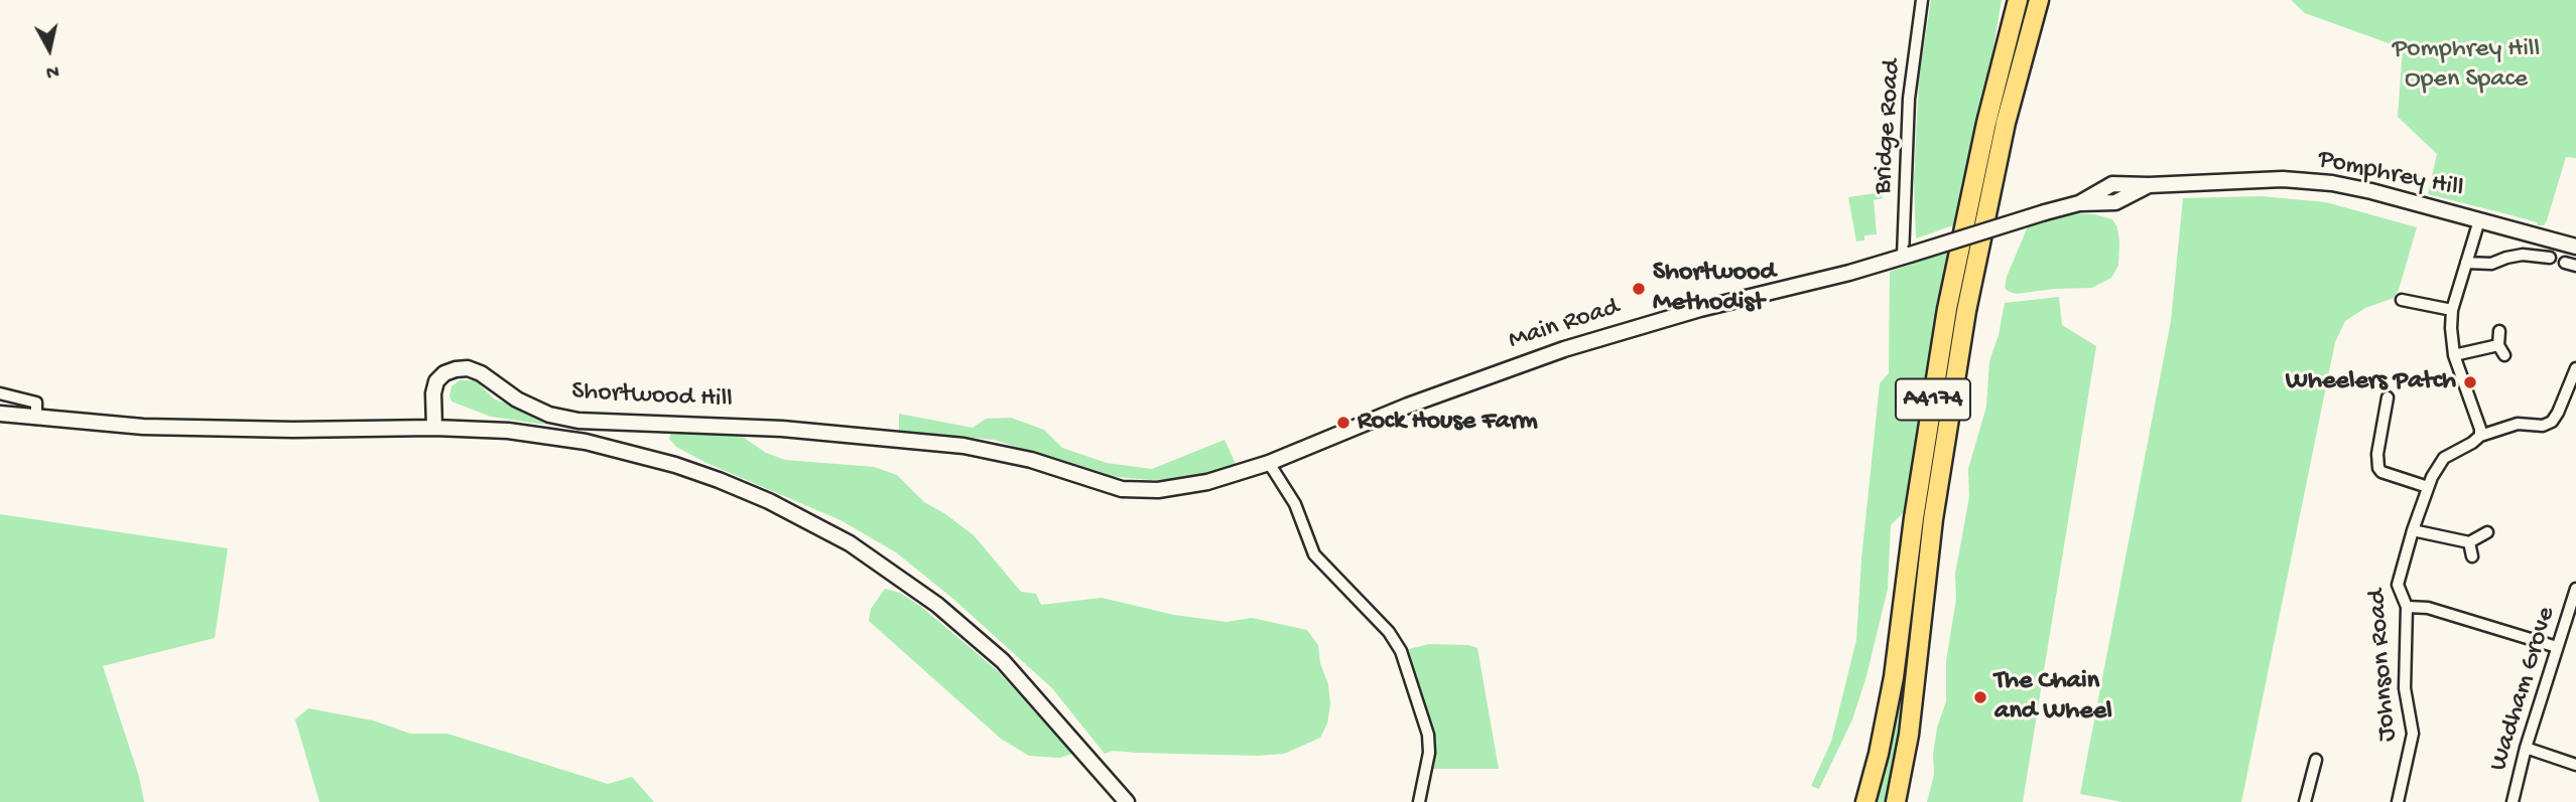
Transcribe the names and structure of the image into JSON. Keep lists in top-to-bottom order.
{
  "streets": {
    "highway": ["A4174"],
    "main road": ["Pomphrey Hill", "Main Road", "Shortwood Hill"],
    "street": ["Bridge Road", "Johnson Road", "Wadham Grove"]
  },
  "crossings": [
    ["Bridge Road", "Main Road"],
    ["Pomphrey Hill", "Main Road"],
    ["Main Road", "Shortwood Hill"]
  ],
  "parks": ["Pomphrey Hill Open Space"],
  "places": [
    "Shortwood Methodist",
    "Wheelers Patch",
    "Rock House Farm",
    "The Chain and Wheel"
  ],
  "north": "bottom"
}
